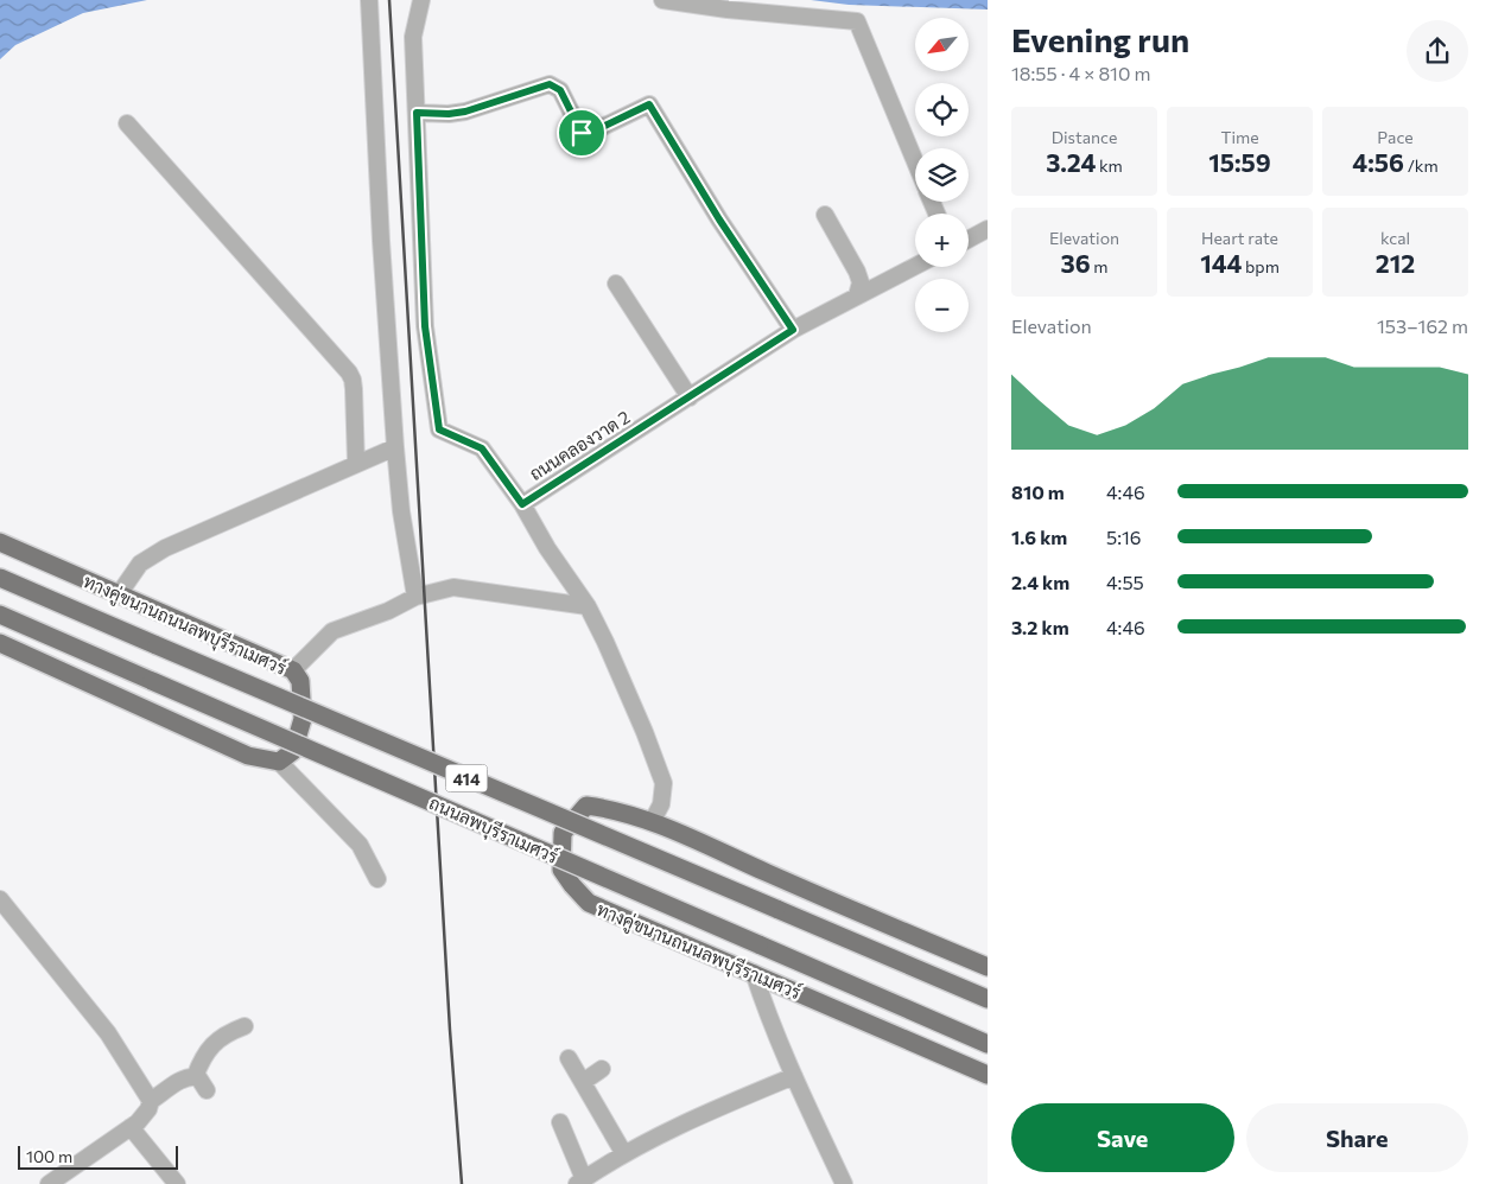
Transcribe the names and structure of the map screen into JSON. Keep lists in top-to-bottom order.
{
  "streets": {
    "main road": ["ทางคู่ขนานถนนลพบุรีราเมศวร์", "414", "ถนนลพบุรีราเมศวร์"],
    "street": ["ถนนคลองวาด 2"]
  },
  "crossings": [
    ["ถนนคลองวาด 2", "ทางคู่ขนานถนนลพบุรีราเมศวร์"]
  ],
  "scale_bar": "100 m",
  "north": "bottom left",
  "page": {
    "heading": ["Evening run", "18:55 · 4 × 810 m"],
    "map_buttons": ["+", "−"],
    "stats": [
      ["Distance", "3.24 km"],
      ["Time", "15:59"],
      ["Pace", "4:56 /km"],
      ["Elevation", "36 m"],
      ["Heart rate", "144 bpm"],
      ["kcal", "212"]
    ],
    "chart": ["Elevation", "153–162 m"],
    "list": [
      {
        "name": "810 m",
        "note": "4:46"
      },
      {
        "name": "1.6 km",
        "note": "5:16"
      },
      {
        "name": "2.4 km",
        "note": "4:55"
      },
      {
        "name": "3.2 km",
        "note": "4:46"
      }
    ],
    "buttons": ["Save", "Share"],
    "scale": "100 m"
  }
}
